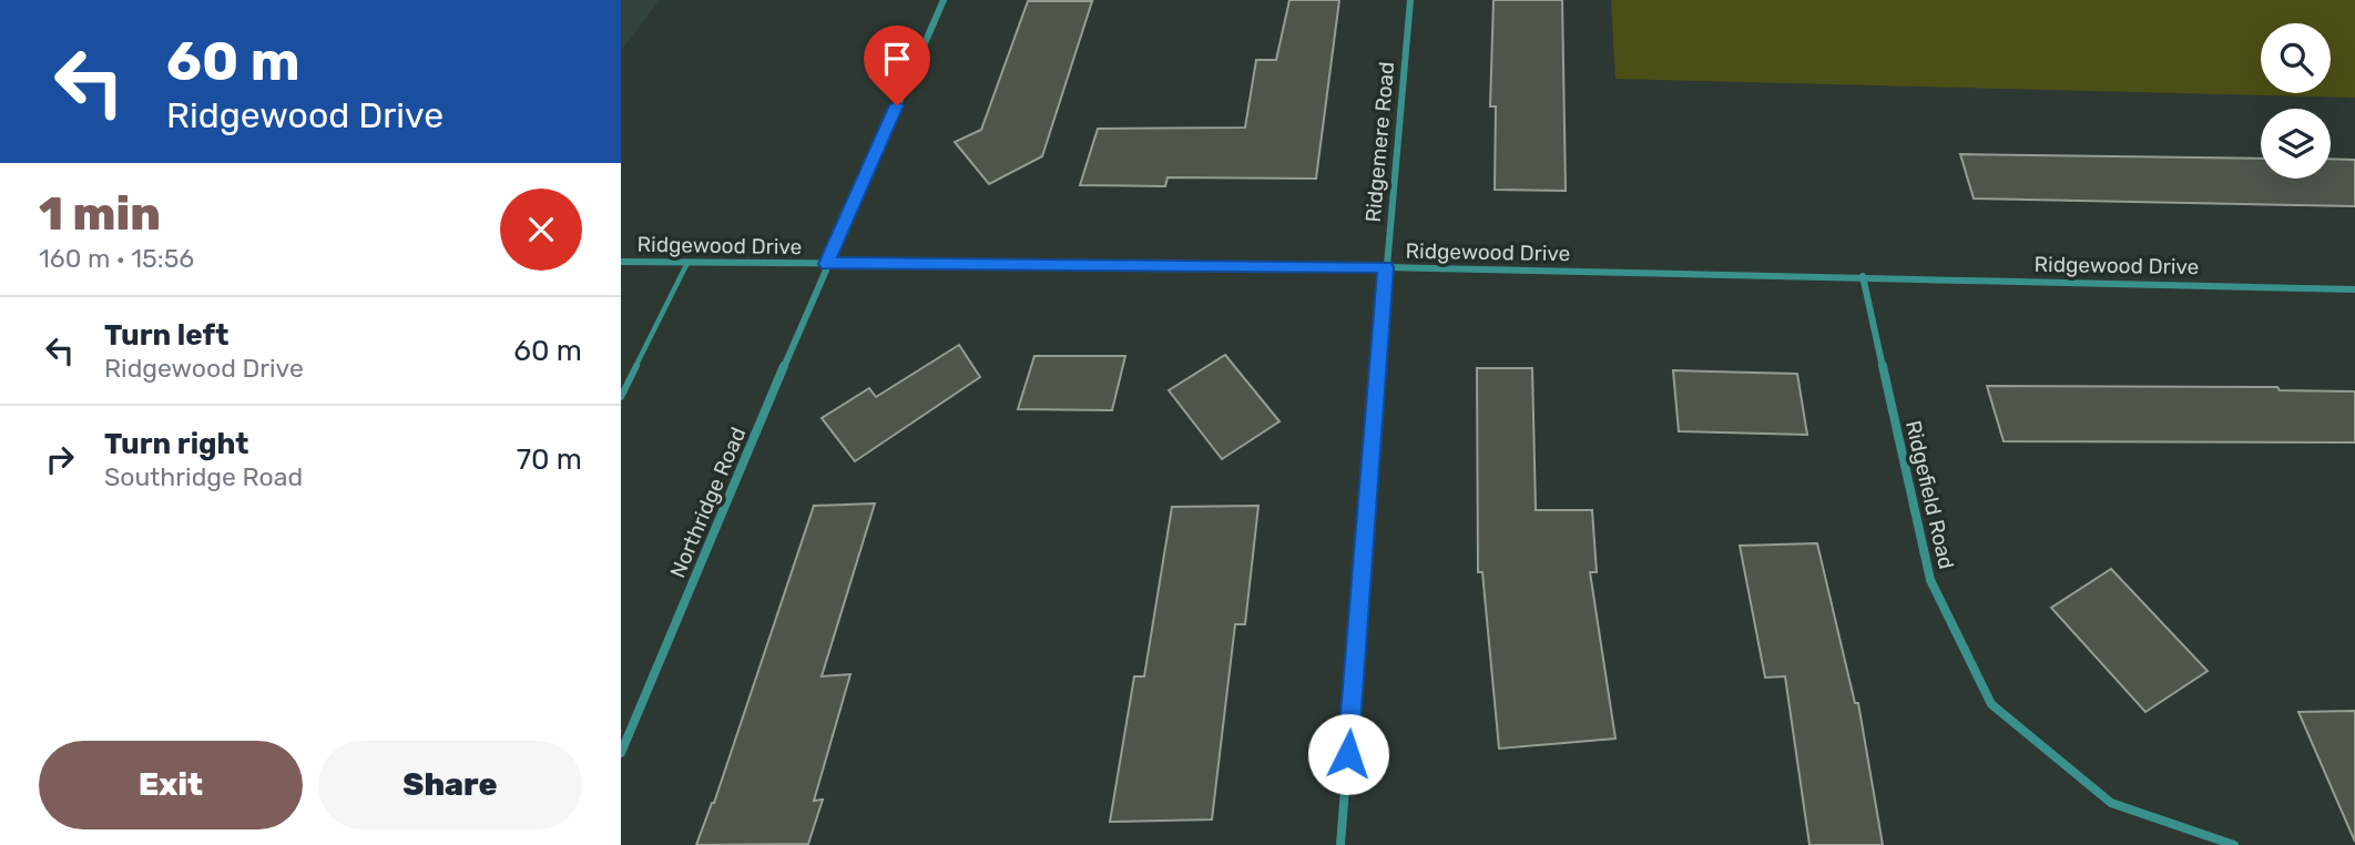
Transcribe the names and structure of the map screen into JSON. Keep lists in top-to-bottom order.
{
  "streets": {
    "street": [
      "Ridgemere Road",
      "Ridgewood Drive",
      "Ridgefield Road",
      "Northridge Road"
    ]
  },
  "crossings": [
    ["Ridgemere Road", "Ridgewood Drive"],
    ["Ridgewood Drive", "Ridgefield Road"],
    ["Ridgewood Drive", "Northridge Road"]
  ],
  "page": {
    "turn": ["60 m", "Ridgewood Drive"],
    "heading": ["1 min", "160 m · 15:56"],
    "list": [
      {
        "name": "Turn left",
        "note": "Ridgewood Drive",
        "value": "60 m"
      },
      {
        "name": "Turn right",
        "note": "Southridge Road",
        "value": "70 m"
      }
    ],
    "buttons": ["Exit", "Share"]
  }
}
